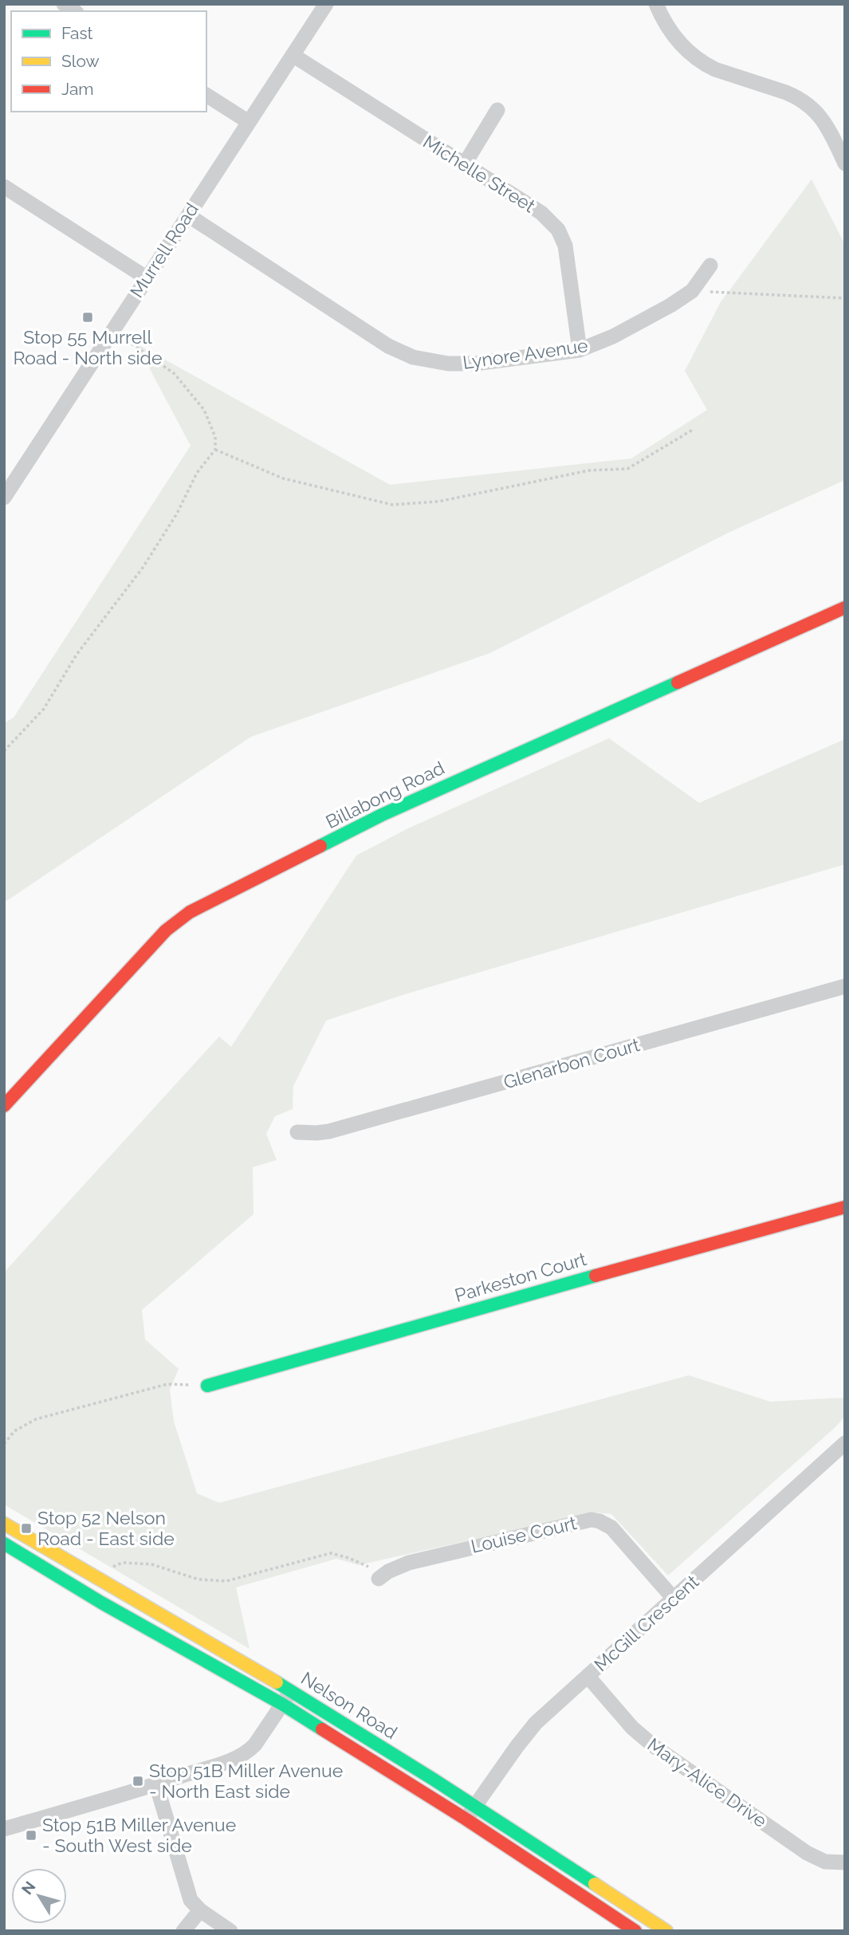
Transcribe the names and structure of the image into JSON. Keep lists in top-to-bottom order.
{
  "streets": {
    "street": [
      "Michelle Street",
      "Murrell Road",
      "Lynore Avenue",
      "Billabong Road",
      "Glenarbon Court",
      "Parkeston Court",
      "Louise Court",
      "McGill Crescent",
      "Nelson Road",
      "Mary-Alice Drive"
    ]
  },
  "crossings": [
    ["Michelle Street", "Murrell Road"],
    ["Michelle Street", "Lynore Avenue"],
    ["Murrell Road", "Lynore Avenue"],
    ["Louise Court", "McGill Crescent"],
    ["McGill Crescent", "Nelson Road"],
    ["McGill Crescent", "Mary-Alice Drive"]
  ],
  "places": {
    "transit": [
      "Stop 55 Murrell Road - North side",
      "Stop 52 Nelson Road - East side",
      "Stop 51B Miller Avenue - North East side",
      "Stop 51B Miller Avenue - South West side"
    ]
  },
  "legend": ["Fast", "Slow", "Jam"],
  "north": "top left"
}
